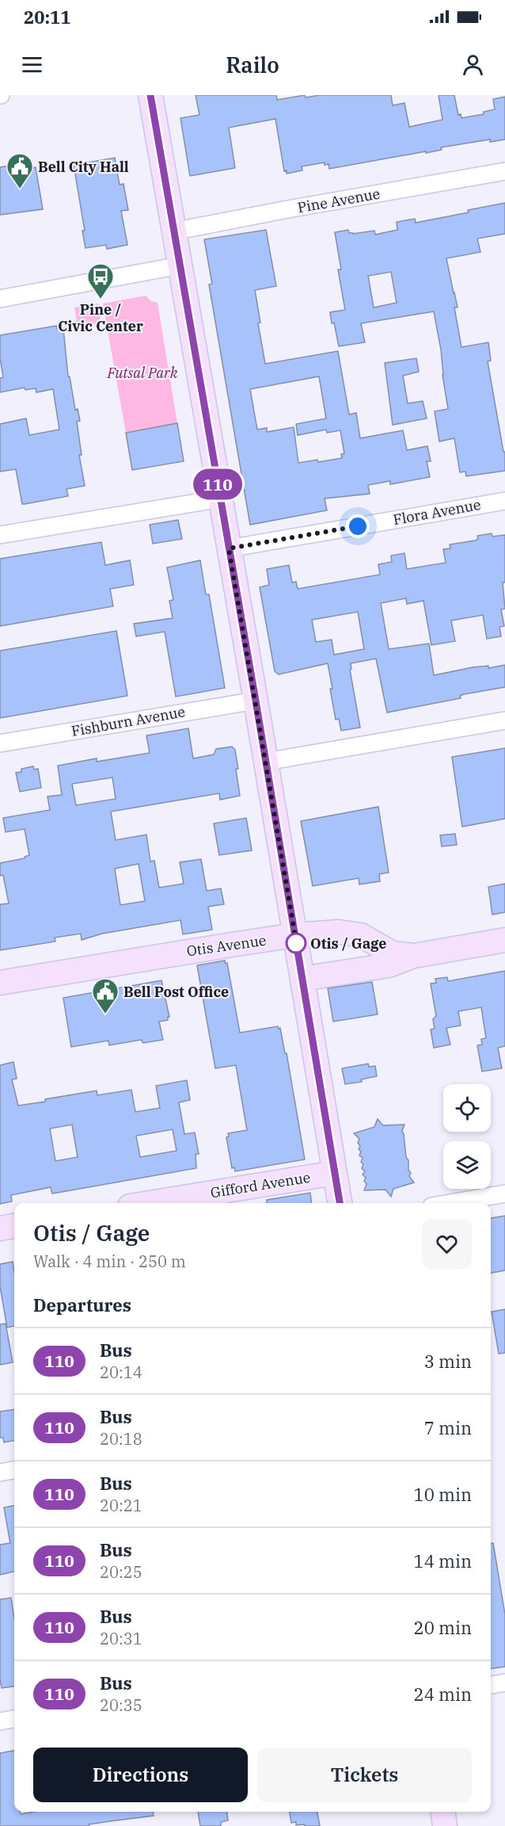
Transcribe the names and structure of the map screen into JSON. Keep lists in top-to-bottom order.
{
  "streets": {
    "main road": ["Otis Avenue", "Gifford Avenue"],
    "street": ["Pine Avenue", "Flora Avenue", "Fishburn Avenue"]
  },
  "parks": ["Futsal Park"],
  "places": {
    "public building": ["Bell City Hall", "Bell Post Office"],
    "bus stop": ["Pine / Civic Center"],
    "other": ["Otis / Gage"]
  },
  "lines": ["bus line 110"],
  "page": {
    "status": "20:11",
    "header": "Railo",
    "on_map": "110",
    "heading": [
      ["Otis / Gage", "Walk · 4 min · 250 m"],
      "Departures"
    ],
    "list": [
      {
        "mark": "110",
        "name": "Bus",
        "note": "20:14",
        "value": "3 min"
      },
      {
        "mark": "110",
        "name": "Bus",
        "note": "20:18",
        "value": "7 min"
      },
      {
        "mark": "110",
        "name": "Bus",
        "note": "20:21",
        "value": "10 min"
      },
      {
        "mark": "110",
        "name": "Bus",
        "note": "20:25",
        "value": "14 min"
      },
      {
        "mark": "110",
        "name": "Bus",
        "note": "20:31",
        "value": "20 min"
      },
      {
        "mark": "110",
        "name": "Bus",
        "note": "20:35",
        "value": "24 min"
      }
    ],
    "buttons": ["Directions", "Tickets"]
  }
}
